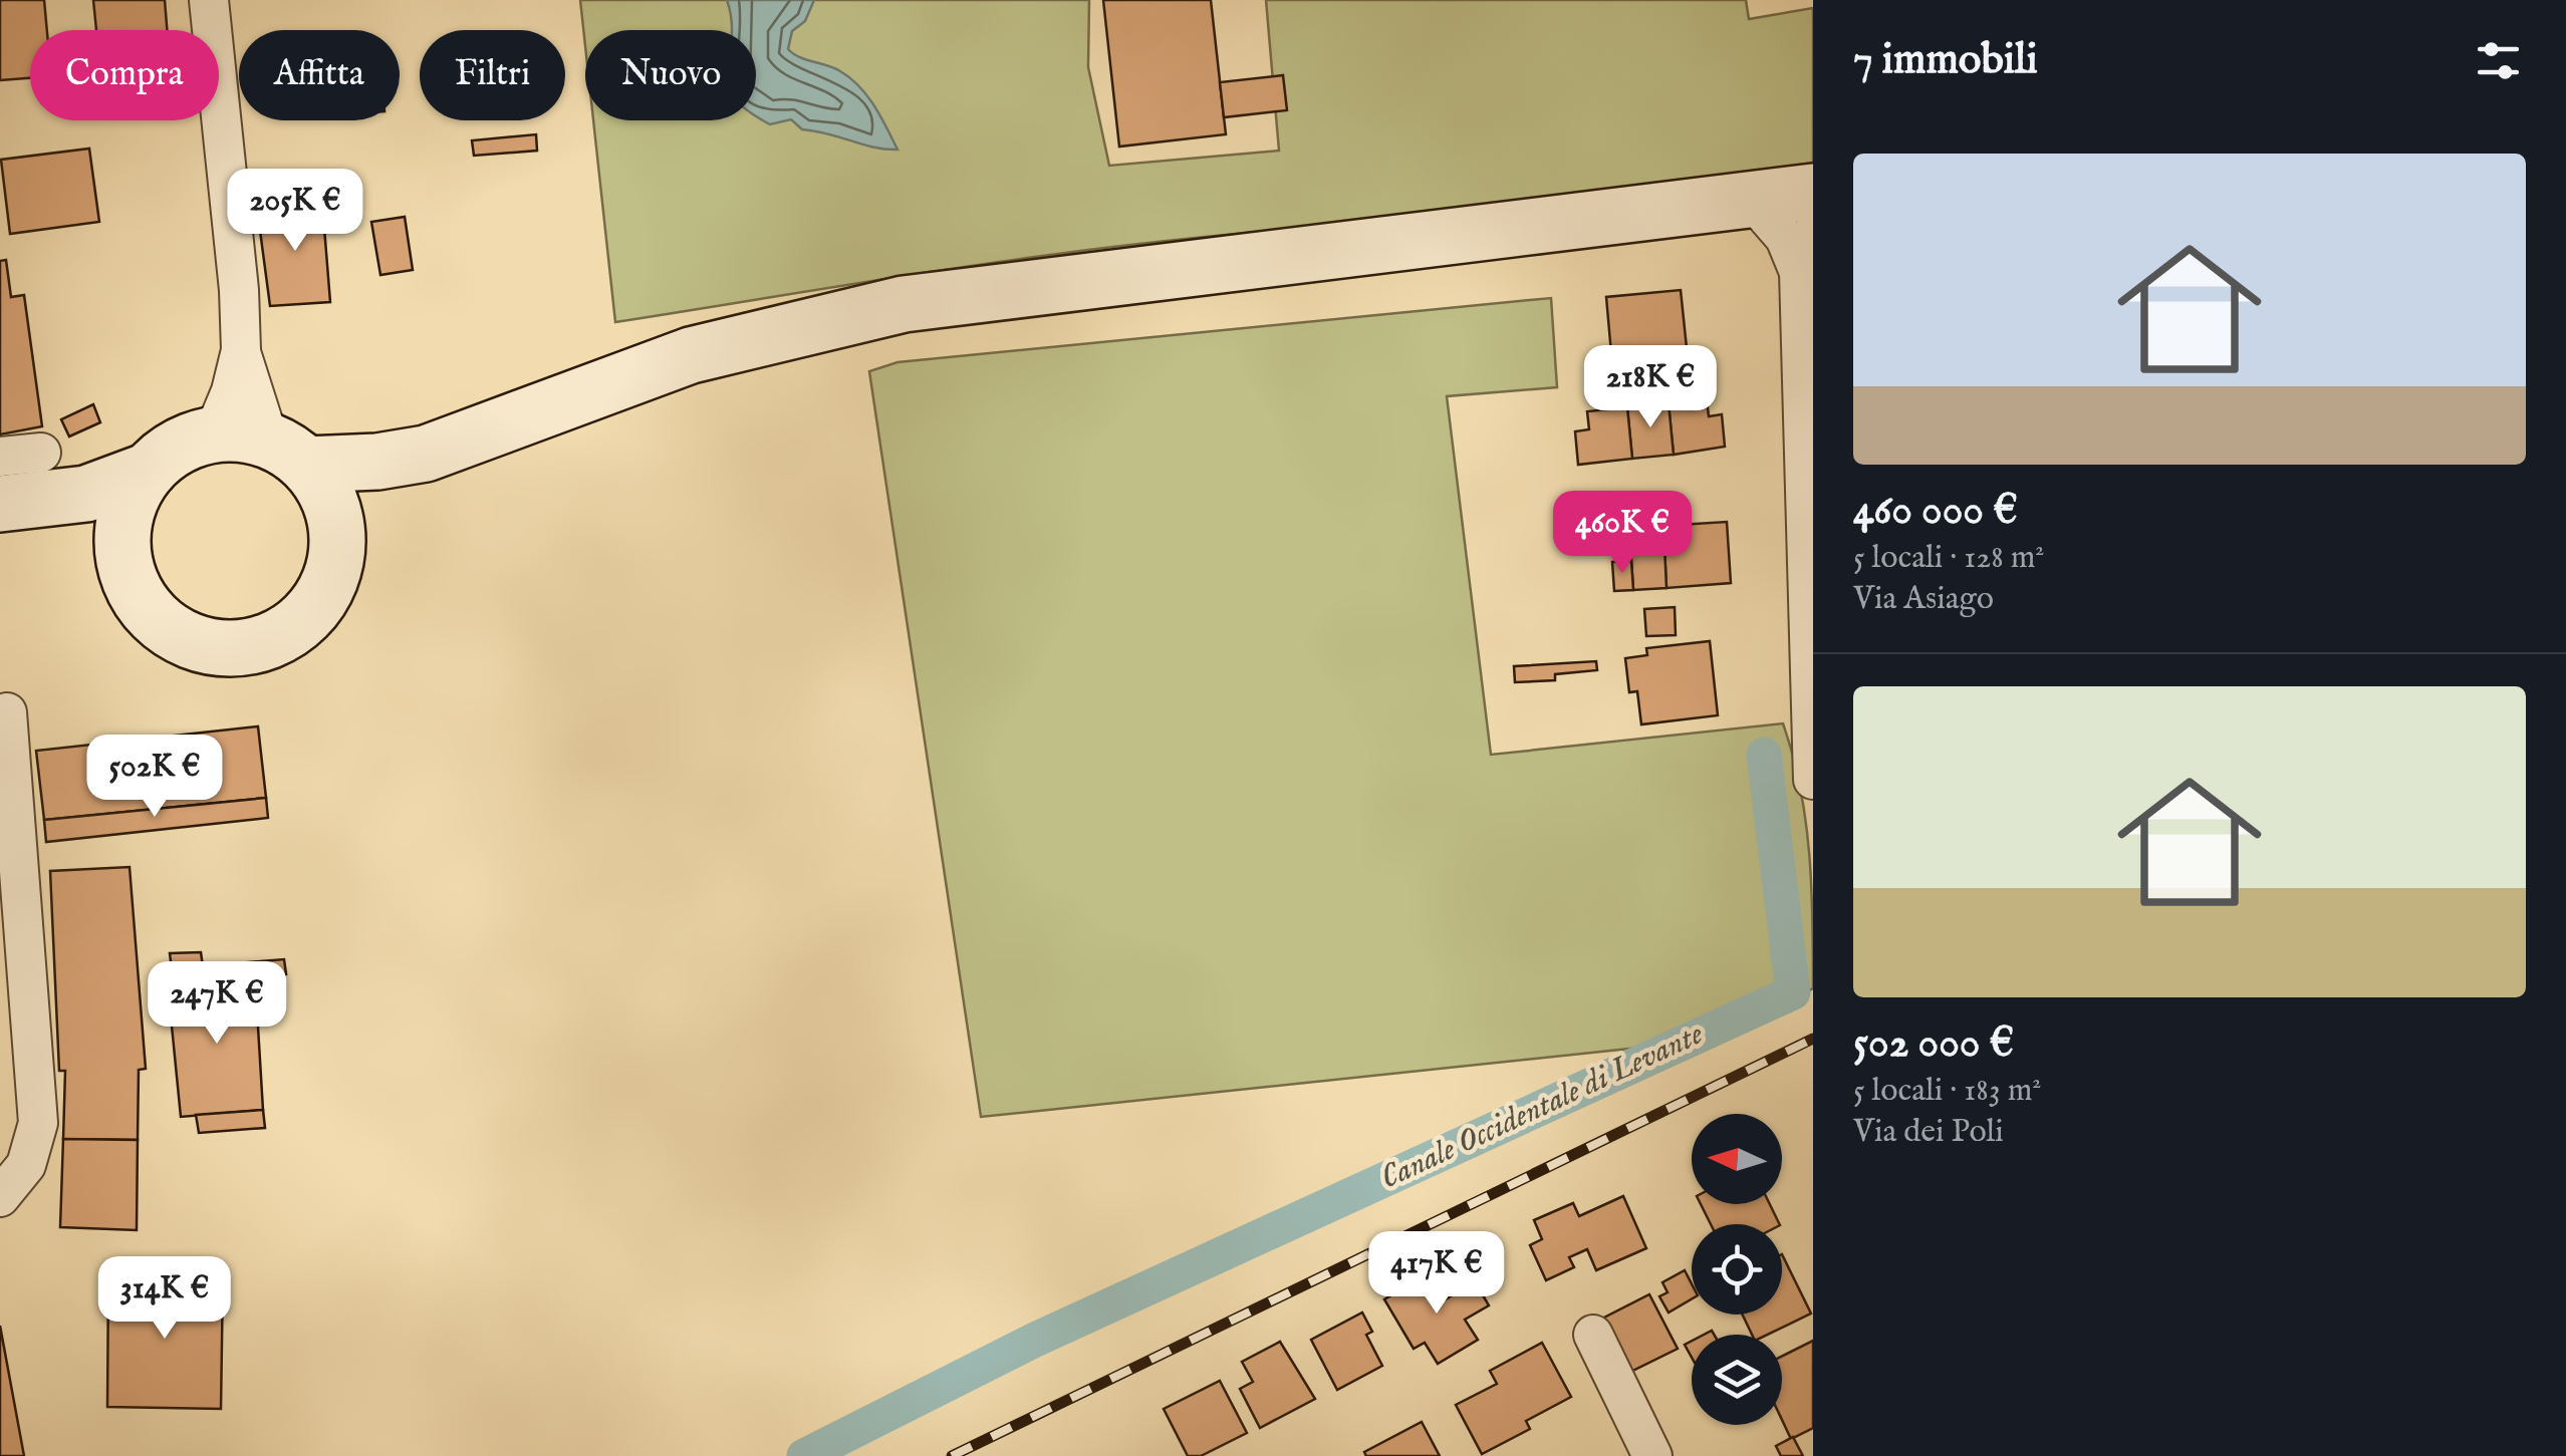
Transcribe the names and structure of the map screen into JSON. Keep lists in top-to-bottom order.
{
  "water": ["Canale Occidentale di Levante"],
  "north": "left",
  "page": {
    "heading": "7 immobili",
    "chip": [
      "Compra",
      "Affitta",
      "Filtri",
      "Nuovo"
    ],
    "list": [
      {
        "name": "460 000 €",
        "note": "5 locali · 128 m² · Via Asiago"
      },
      {
        "name": "502 000 €",
        "note": "5 locali · 183 m² · Via dei Poli"
      }
    ],
    "price": [
      "205K €",
      "218K €",
      "460K €",
      "502K €",
      "247K €",
      "417K €",
      "314K €"
    ]
  }
}
